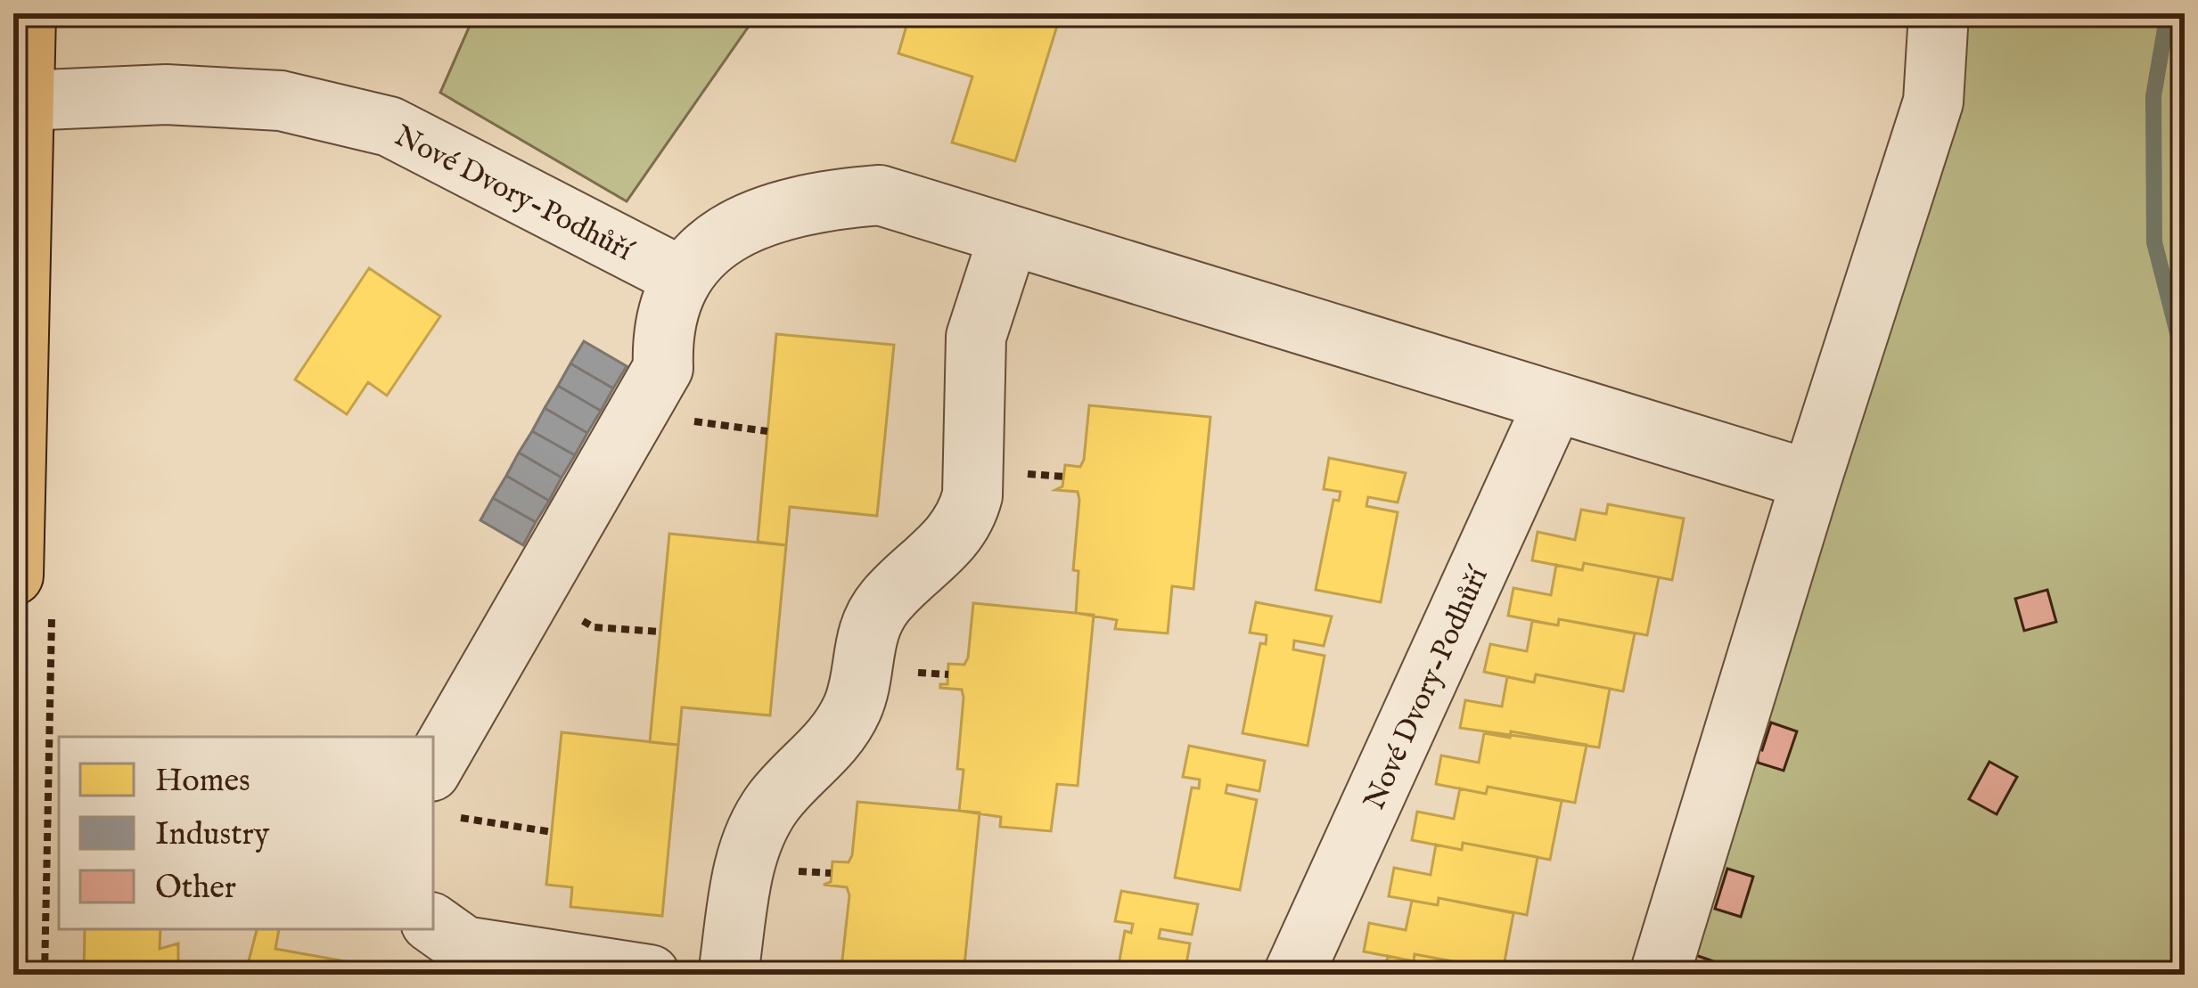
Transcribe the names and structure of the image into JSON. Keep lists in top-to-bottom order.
{
  "streets": {
    "street": ["Nové Dvory-Podhůří"]
  },
  "legend": ["Homes", "Industry", "Other"]
}
